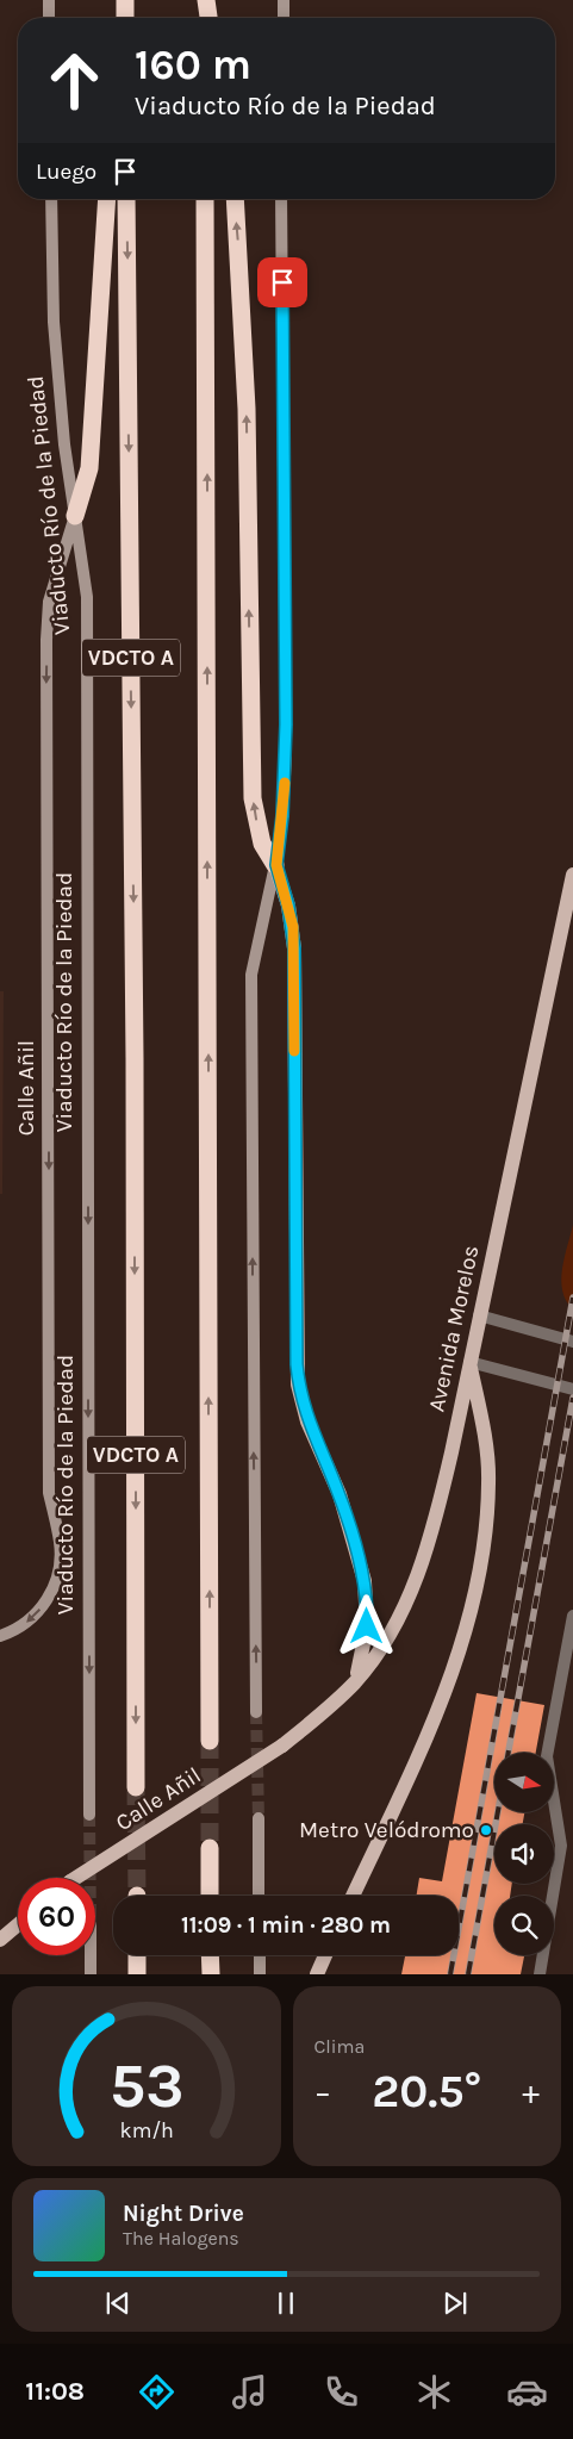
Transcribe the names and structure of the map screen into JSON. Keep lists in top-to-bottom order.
{
  "streets": {
    "highway": ["VDCTO A"],
    "main road": ["Viaducto Río de la Piedad", "Calle Añil", "Avenida Morelos"]
  },
  "crossings": [
    ["Viaducto Río de la Piedad", "Calle Añil"],
    ["Calle Añil", "Avenida Morelos"]
  ],
  "one_way": ["Viaducto Río de la Piedad", "Calle Añil"],
  "places": ["Metro Velódromo"],
  "north": "right",
  "page": {
    "turn": ["160 m", "Viaducto Río de la Piedad"],
    "then": "Luego",
    "limit": "60",
    "trip": "11:09 · 1 min · 280 m",
    "tile": "Clima",
    "heat": ["−", "20.5°", "+"],
    "song": ["Night Drive", "The Halogens"],
    "tabs": "11:08",
    "gauge": ["53", "km/h"]
  }
}
